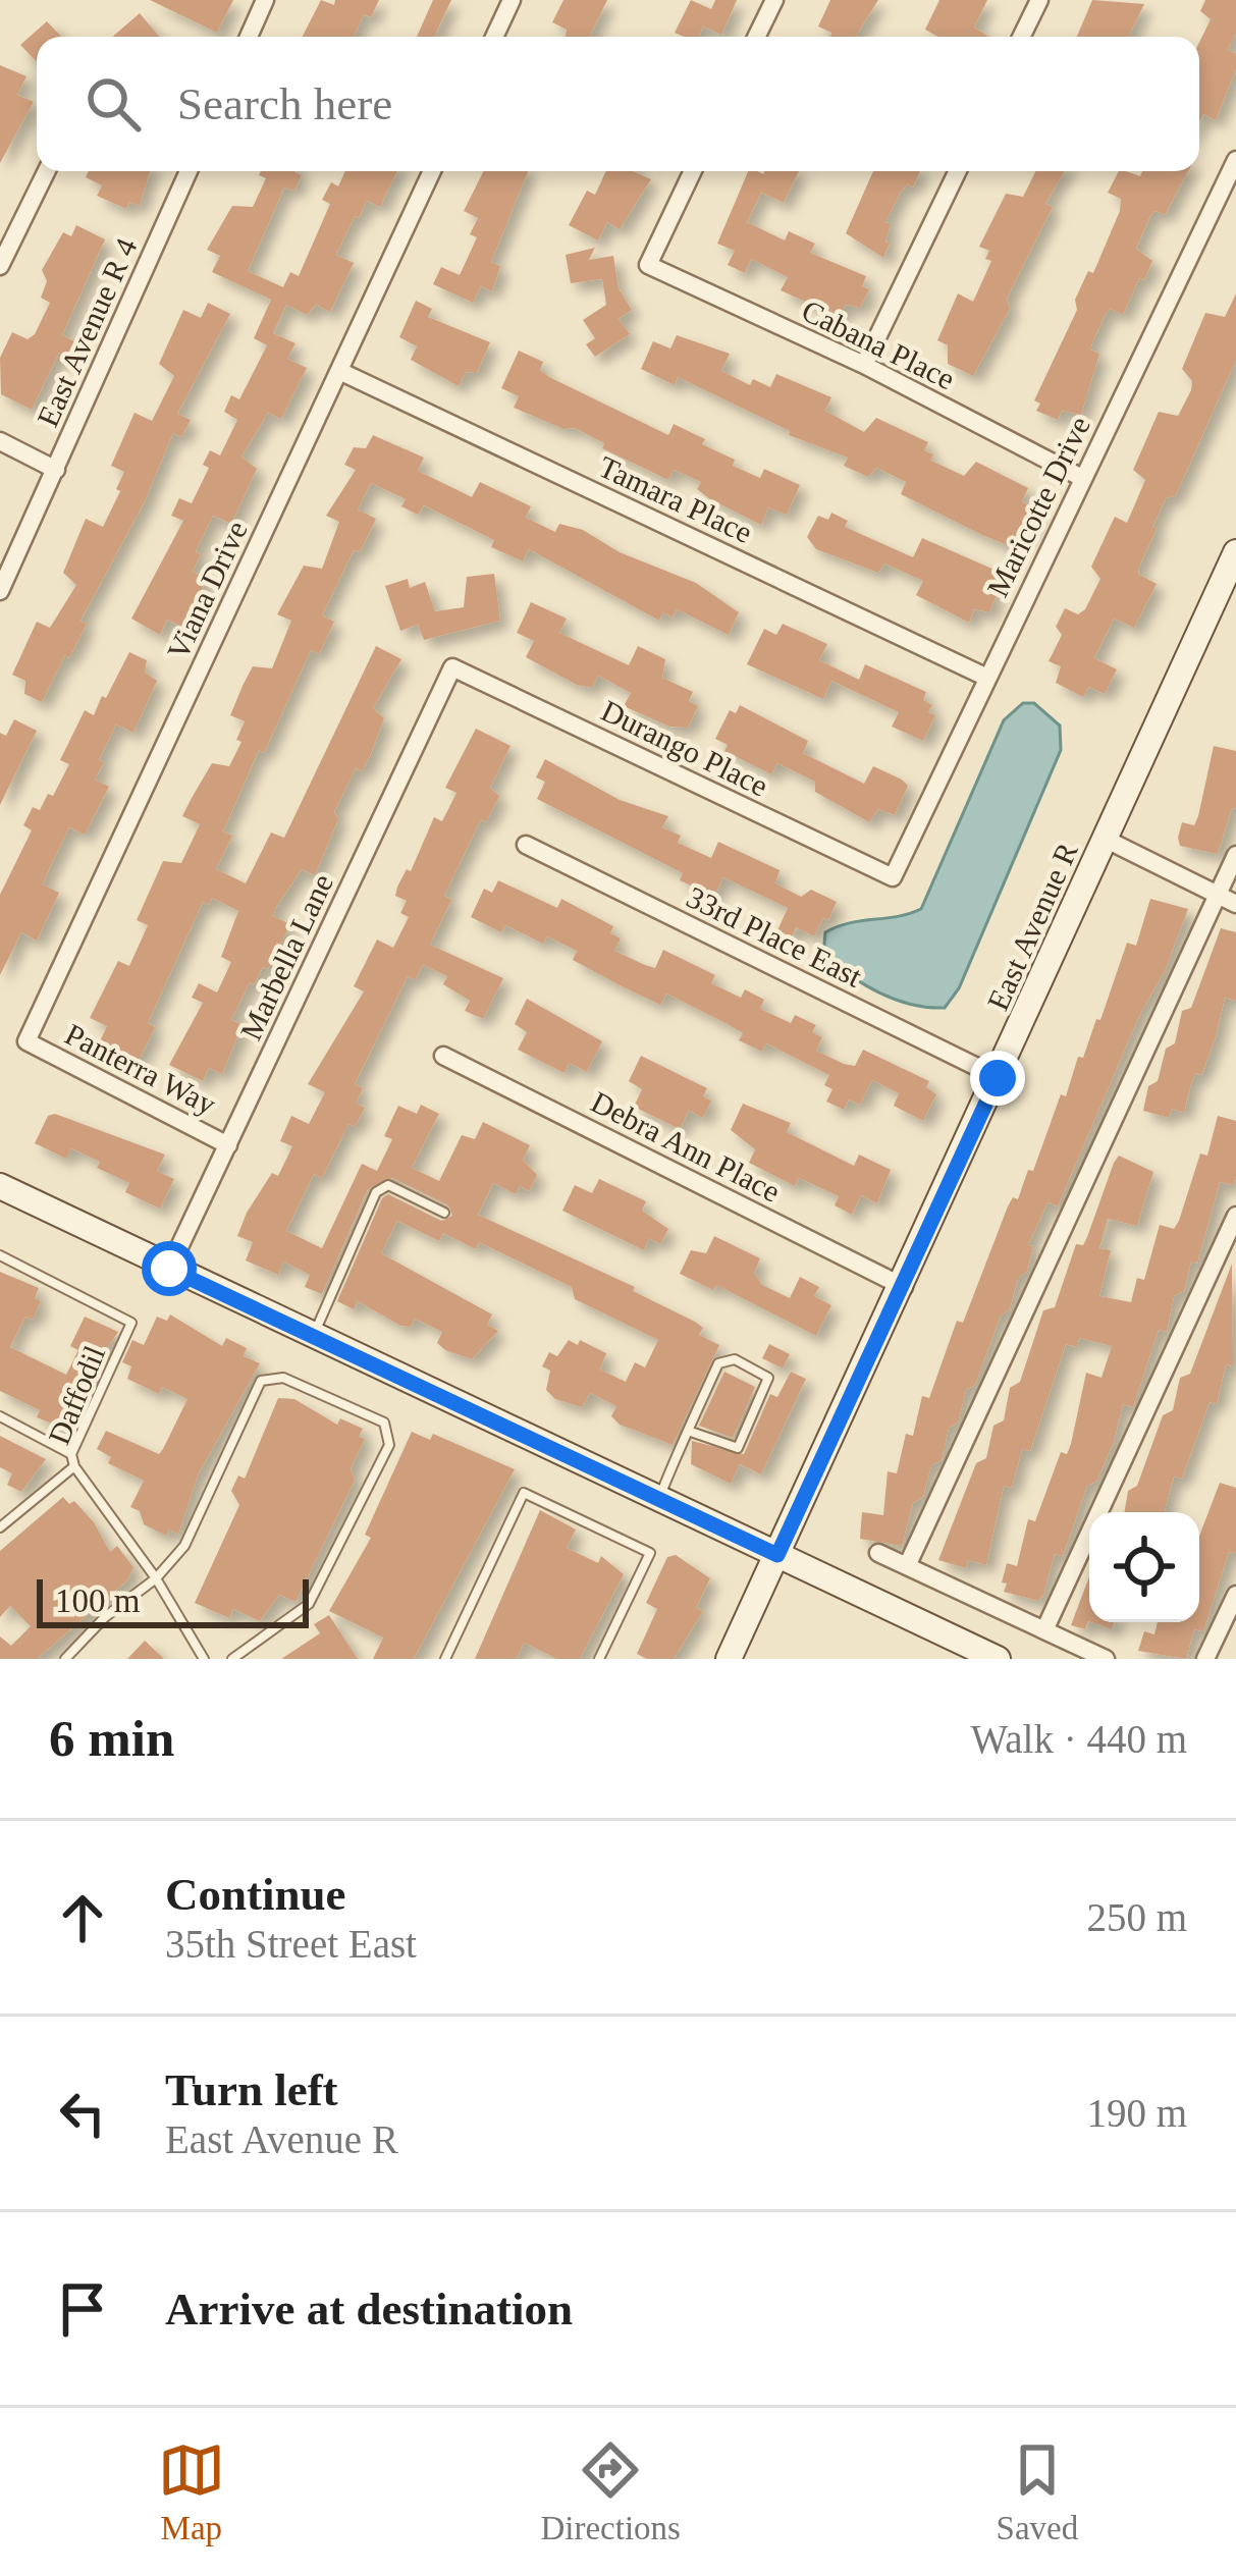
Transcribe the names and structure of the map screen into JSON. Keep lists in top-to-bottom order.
{
  "streets": {
    "main road": ["East Avenue R"],
    "street": [
      "East Avenue R 4",
      "Cabana Place",
      "Tamara Place",
      "Maricotte Drive",
      "Viana Drive",
      "Durango Place",
      "33rd Place East",
      "Marbella Lane",
      "Panterra Way",
      "Debra Ann Place"
    ],
    "lane": ["Daffodil"]
  },
  "crossings": [
    ["Cabana Place", "Maricotte Drive"],
    ["Tamara Place", "Maricotte Drive"],
    ["Tamara Place", "Viana Drive"],
    ["Maricotte Drive", "Durango Place"],
    ["Viana Drive", "Panterra Way"],
    ["Durango Place", "Marbella Lane"],
    ["East Avenue R", "33rd Place East"],
    ["East Avenue R", "Debra Ann Place"],
    ["Marbella Lane", "Panterra Way"]
  ],
  "scale_bar": "100 m",
  "page": {
    "search": "Search here",
    "scale": "100 m",
    "heading": ["6 min", "Walk · 440 m"],
    "list": [
      ["Continue", "35th Street East", "250 m"],
      ["Turn left", "East Avenue R", "190 m"],
      "Arrive at destination"
    ],
    "nav": ["Map", "Directions", "Saved"]
  }
}
